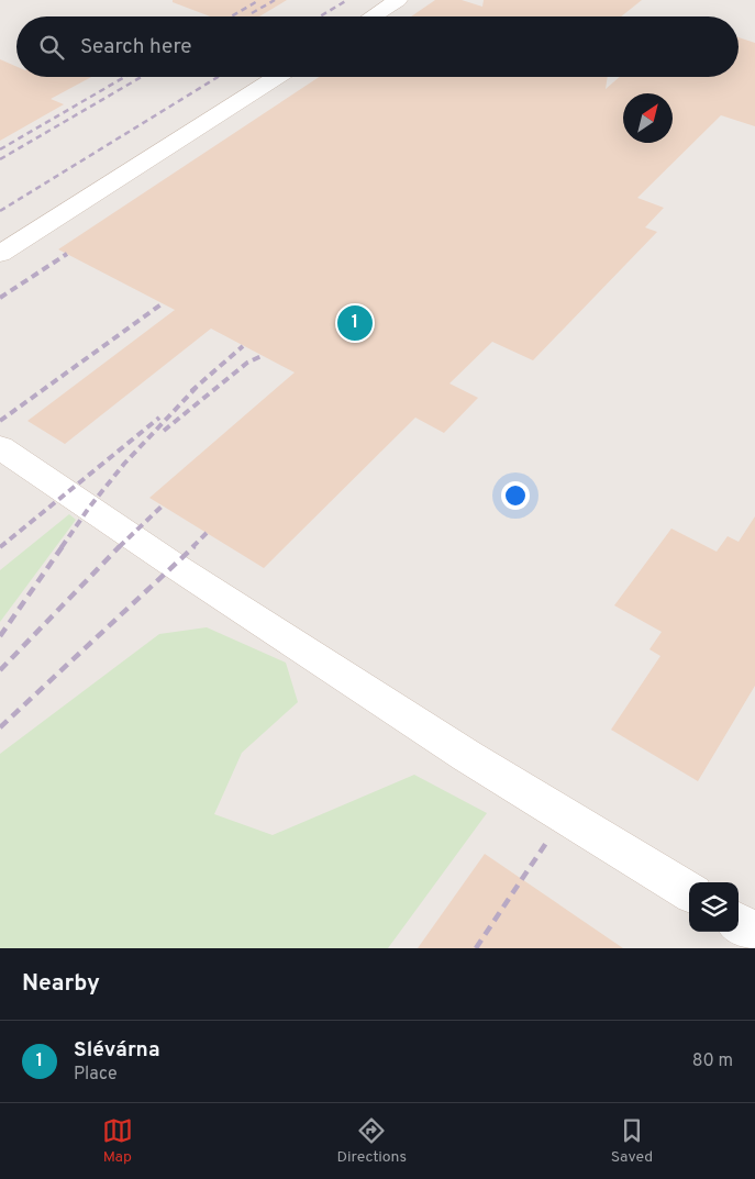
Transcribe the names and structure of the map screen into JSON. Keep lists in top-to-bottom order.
{
  "north": "top right",
  "page": {
    "search": "Search here",
    "pins": "1",
    "heading": "Nearby",
    "list": [
      {
        "mark": "1",
        "name": "Slévárna",
        "note": "Place",
        "value": "80 m"
      }
    ],
    "nav": ["Map", "Directions", "Saved"]
  }
}
